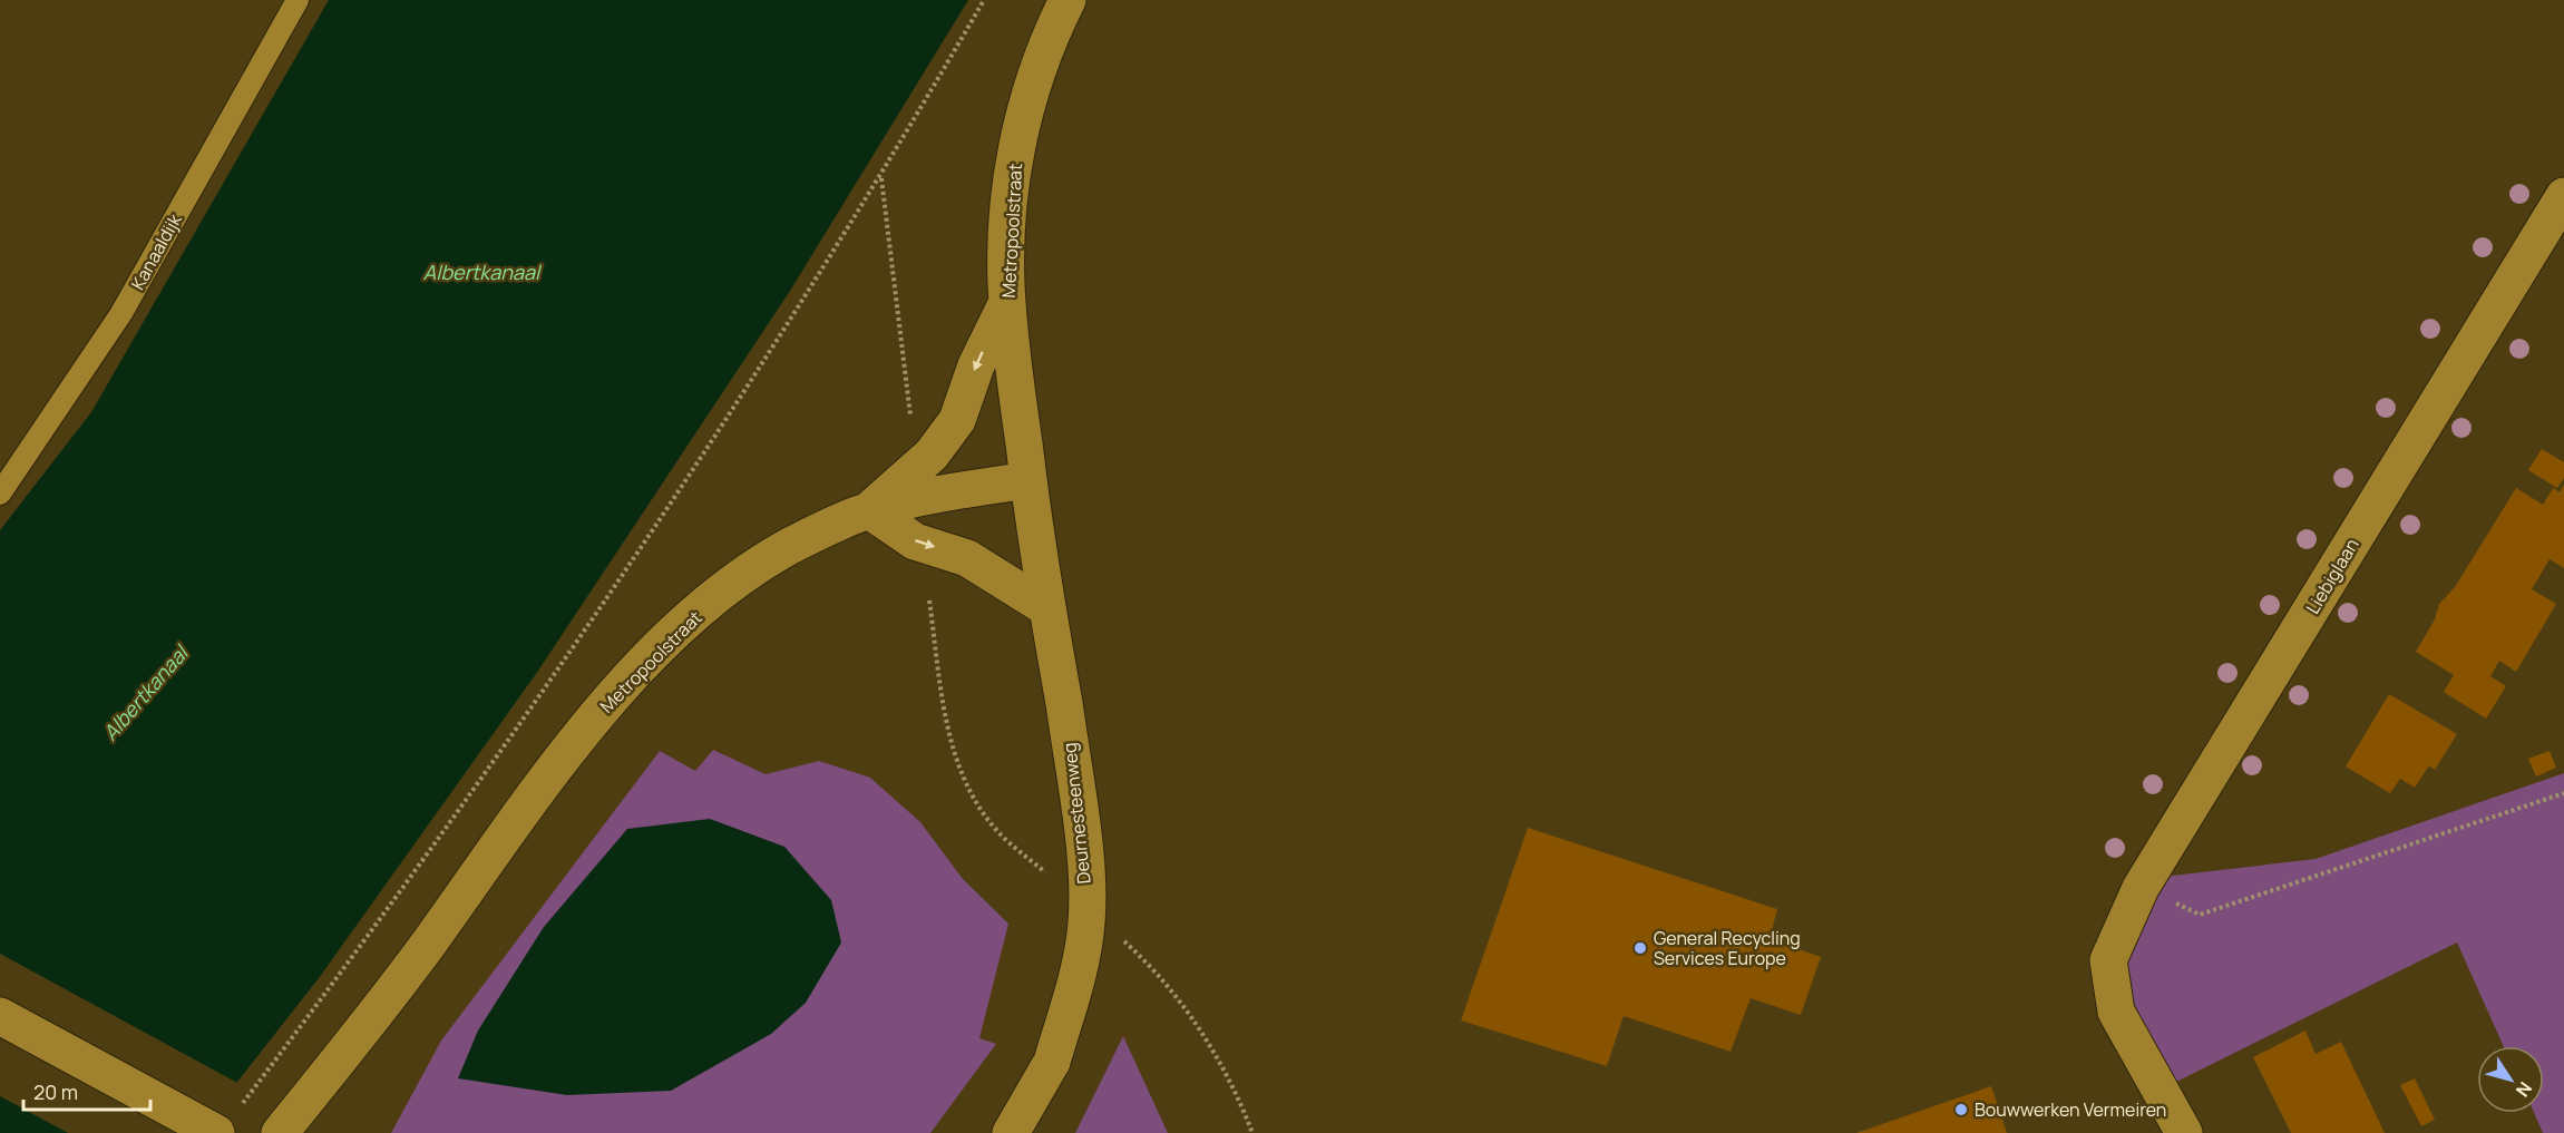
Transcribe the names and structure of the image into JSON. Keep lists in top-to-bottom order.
{
  "streets": {
    "street": ["Metropoolstraat", "Liebiglaan", "Deurnesteenweg"],
    "lane": ["Kanaaldijk"]
  },
  "crossings": [
    ["Metropoolstraat", "Deurnesteenweg"]
  ],
  "water": ["Albertkanaal"],
  "places": ["General Recycling Services Europe", "Bouwwerken Vermeiren"],
  "scale_bar": "20 m",
  "north": "bottom right"
}
